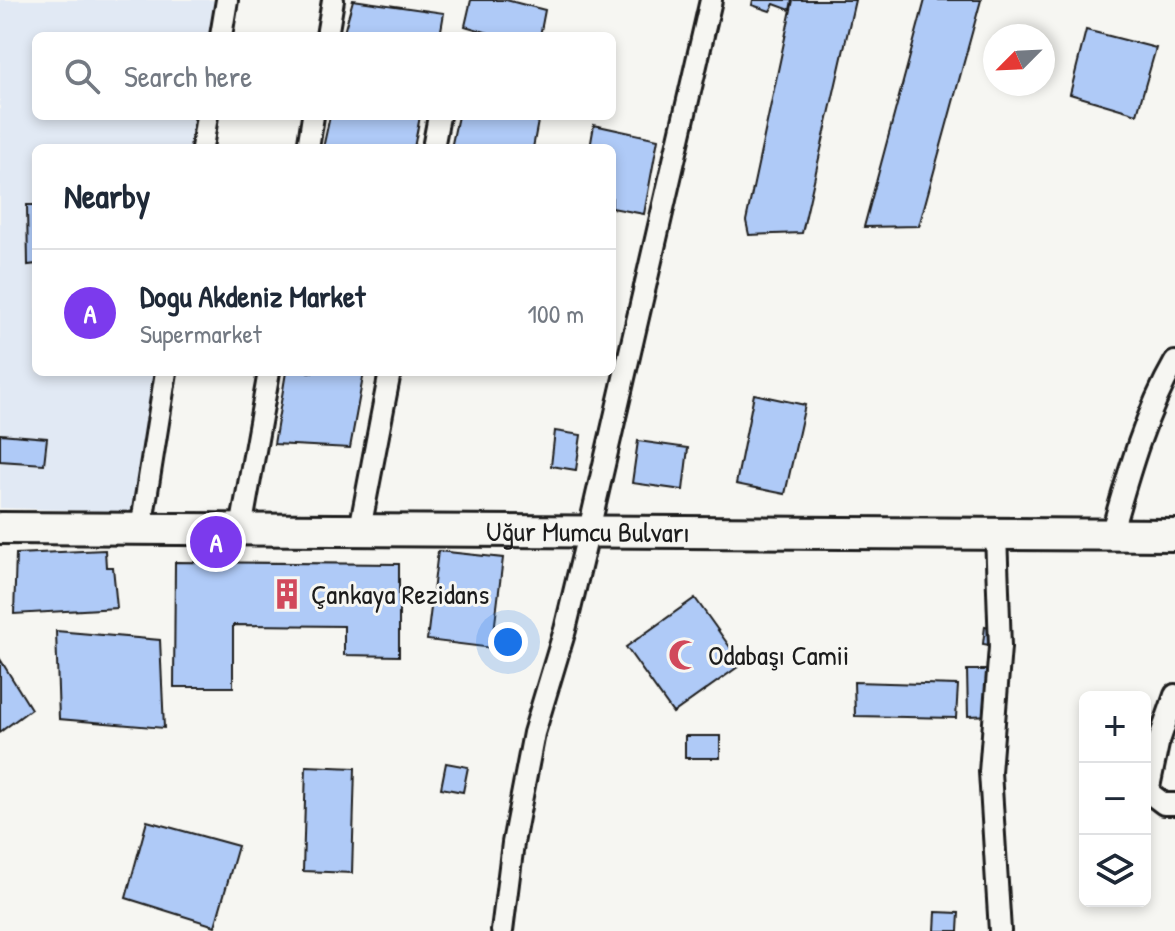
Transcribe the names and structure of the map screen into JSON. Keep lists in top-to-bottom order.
{
  "streets": {
    "street": ["Uğur Mumcu Bulvarı"]
  },
  "places": {
    "building": ["Çankaya Rezidans"],
    "mosque": ["Odabaşı Camii"]
  },
  "north": "bottom left",
  "page": {
    "search": "Search here",
    "heading": "Nearby",
    "list": [
      {
        "mark": "A",
        "name": "Dogu Akdeniz Market",
        "note": "Supermarket",
        "value": "100 m"
      }
    ],
    "pins": "A",
    "map_buttons": ["+", "−"]
  }
}
